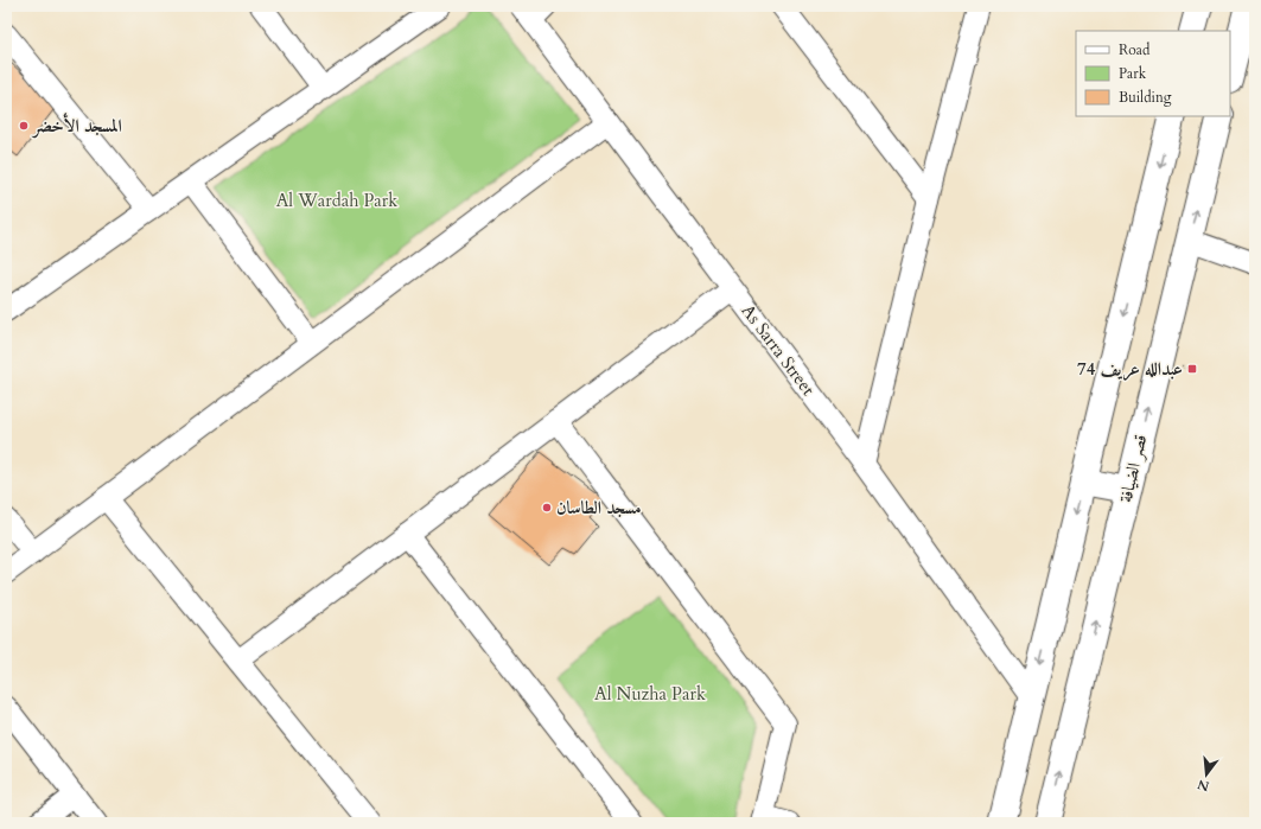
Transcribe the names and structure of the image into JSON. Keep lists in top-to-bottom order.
{
  "streets": {
    "main road": ["قصر الضيافة"],
    "street": ["As Sarra Street"]
  },
  "parks": ["Al Wardah Park", "Al Nuzha Park"],
  "places": {
    "other": ["المسجد الأخضر", "مسجد الطاسان"],
    "transit": ["عبدالله عريف 74"]
  },
  "legend": ["Road", "Park", "Building"],
  "north": "bottom"
}
